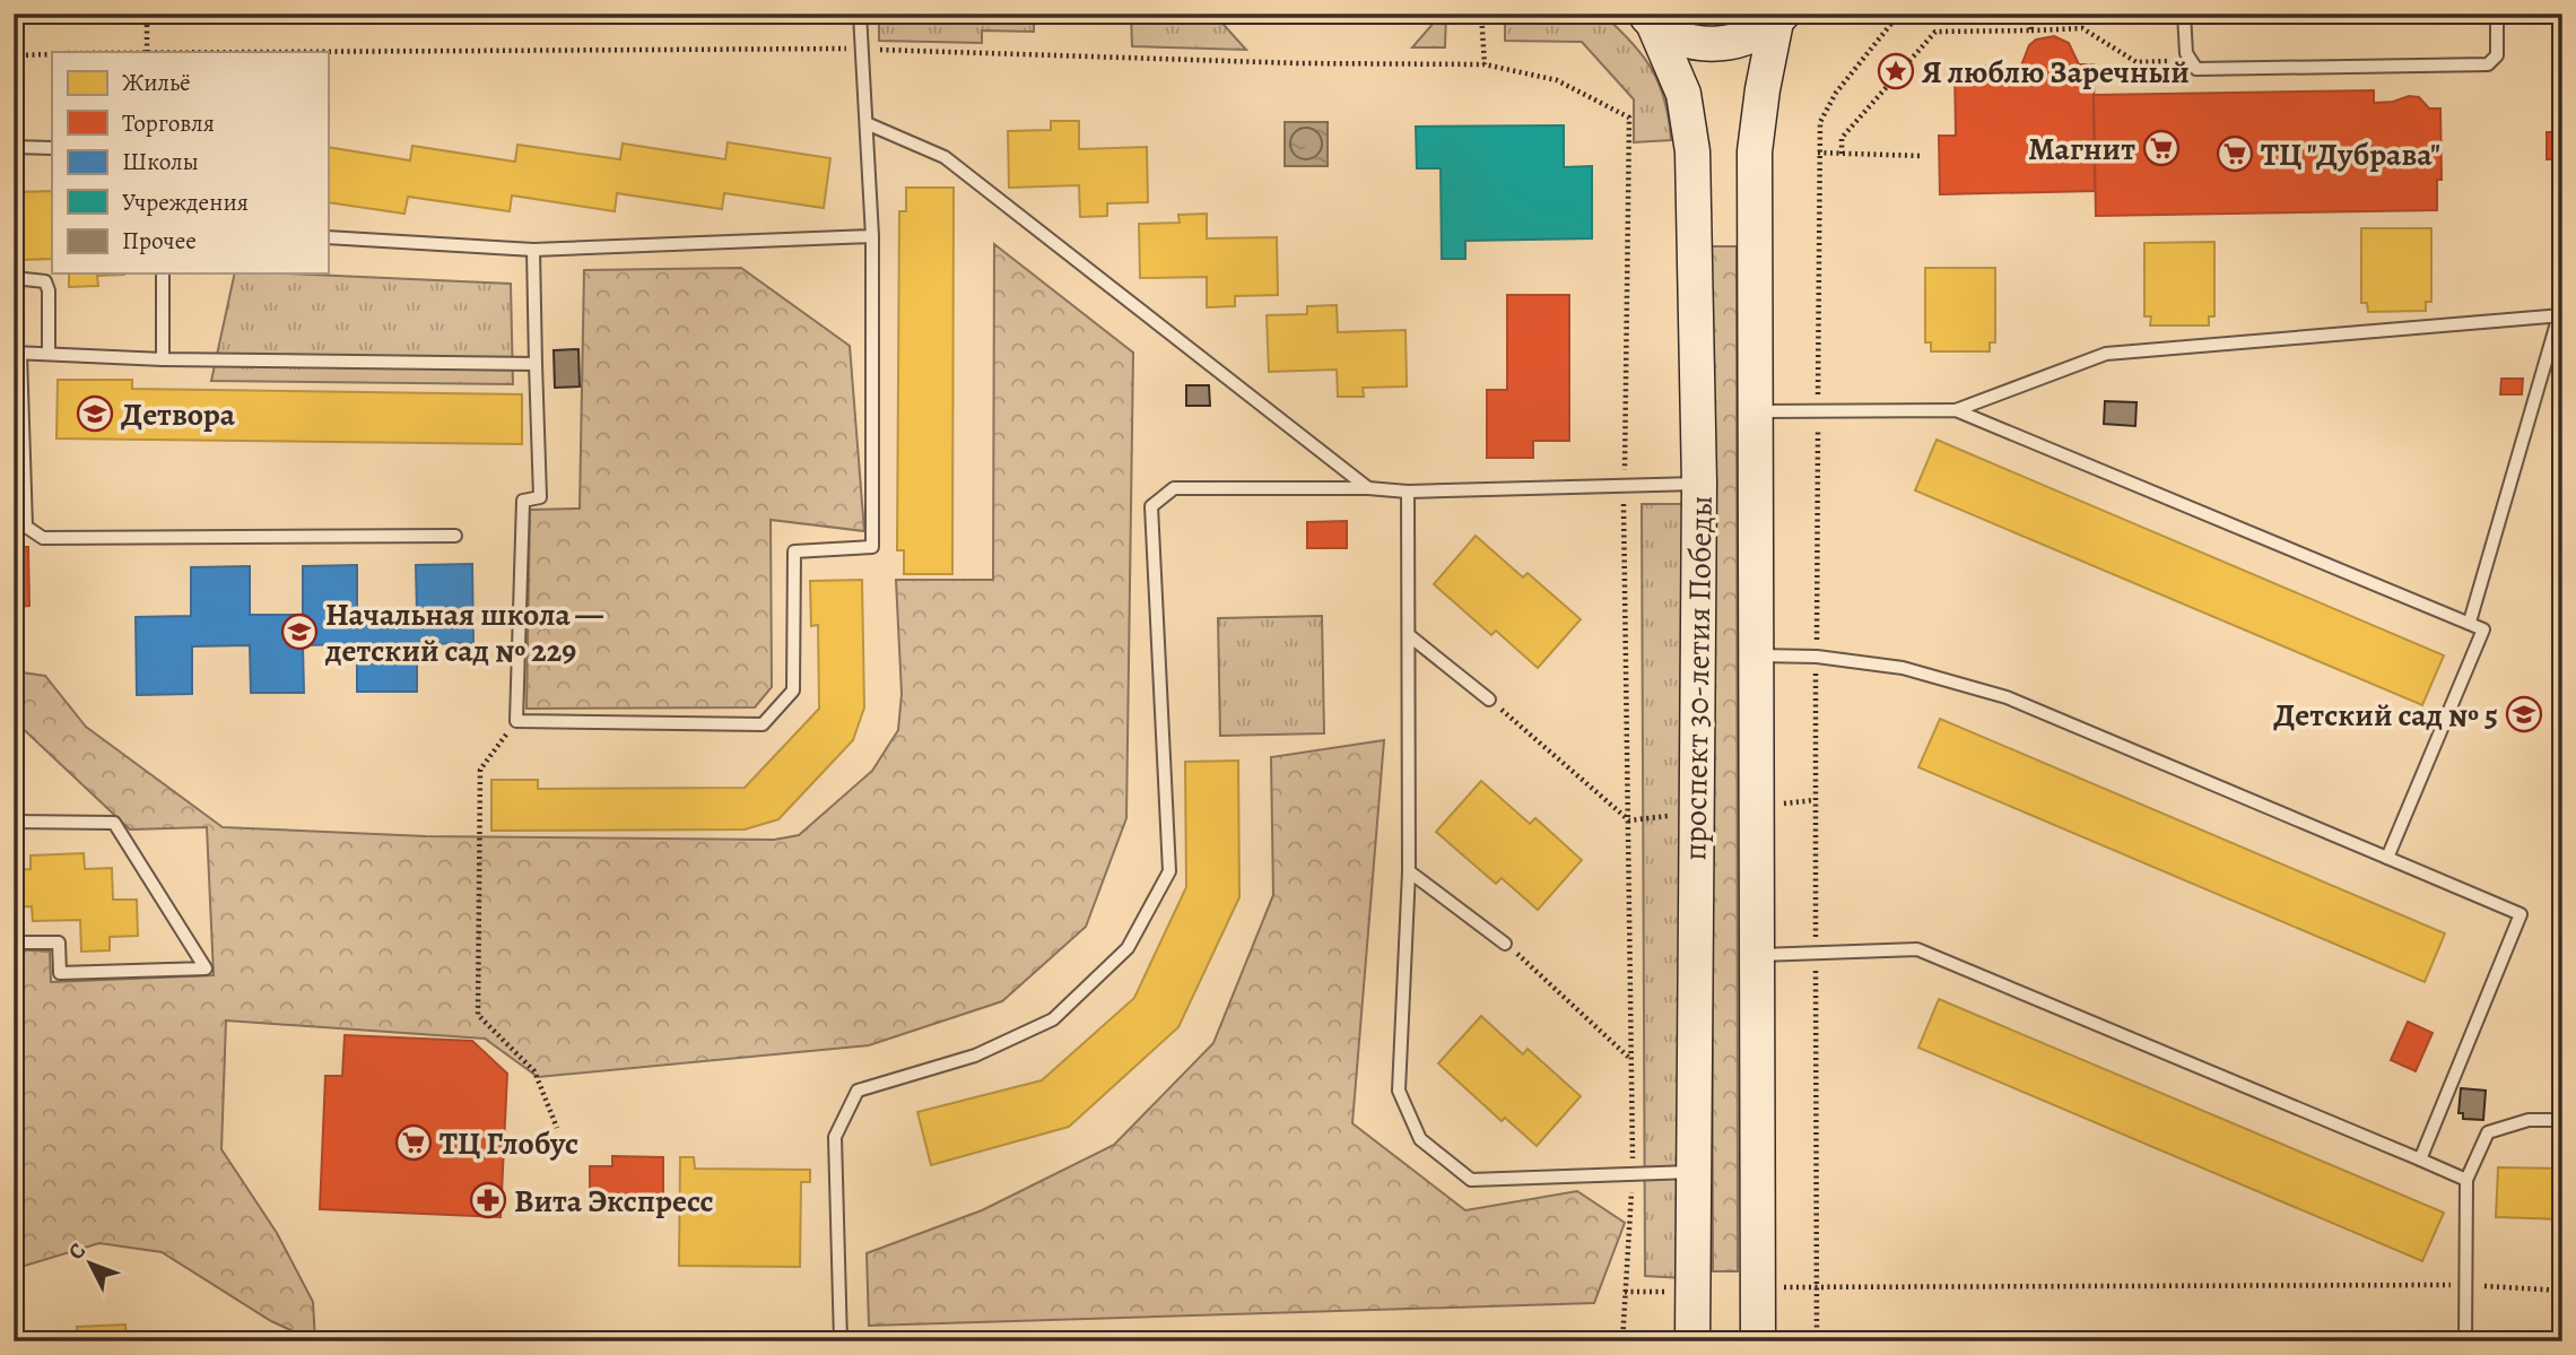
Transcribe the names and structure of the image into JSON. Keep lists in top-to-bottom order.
{
  "streets": {
    "main road": ["проспект 30-летия Победы"]
  },
  "places": {
    "place": ["Я люблю Заречный"],
    "supermarket": ["Магнит", "ТЦ \"Дубрава\"", "ТЦ Глобус"],
    "school or university": ["Детвора", "Начальная школа — детский сад № 229", "Детский сад № 5"],
    "pharmacy": ["Вита Экспресс"]
  },
  "legend": [
    "Жильё",
    "Торговля",
    "Школы",
    "Учреждения",
    "Прочее"
  ],
  "north": "top left"
}
